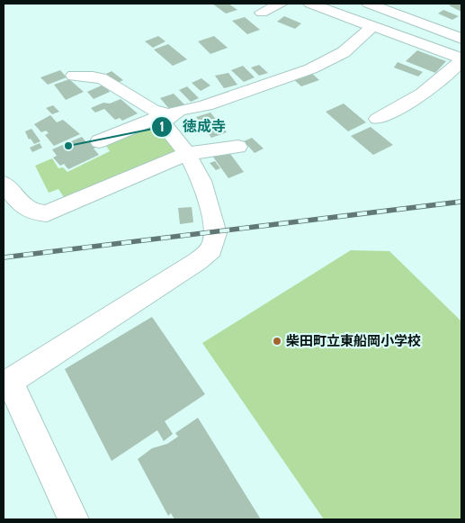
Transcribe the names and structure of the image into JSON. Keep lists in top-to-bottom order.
{
  "places": ["徳成寺", "柴田町立東船岡小学校"]
}
